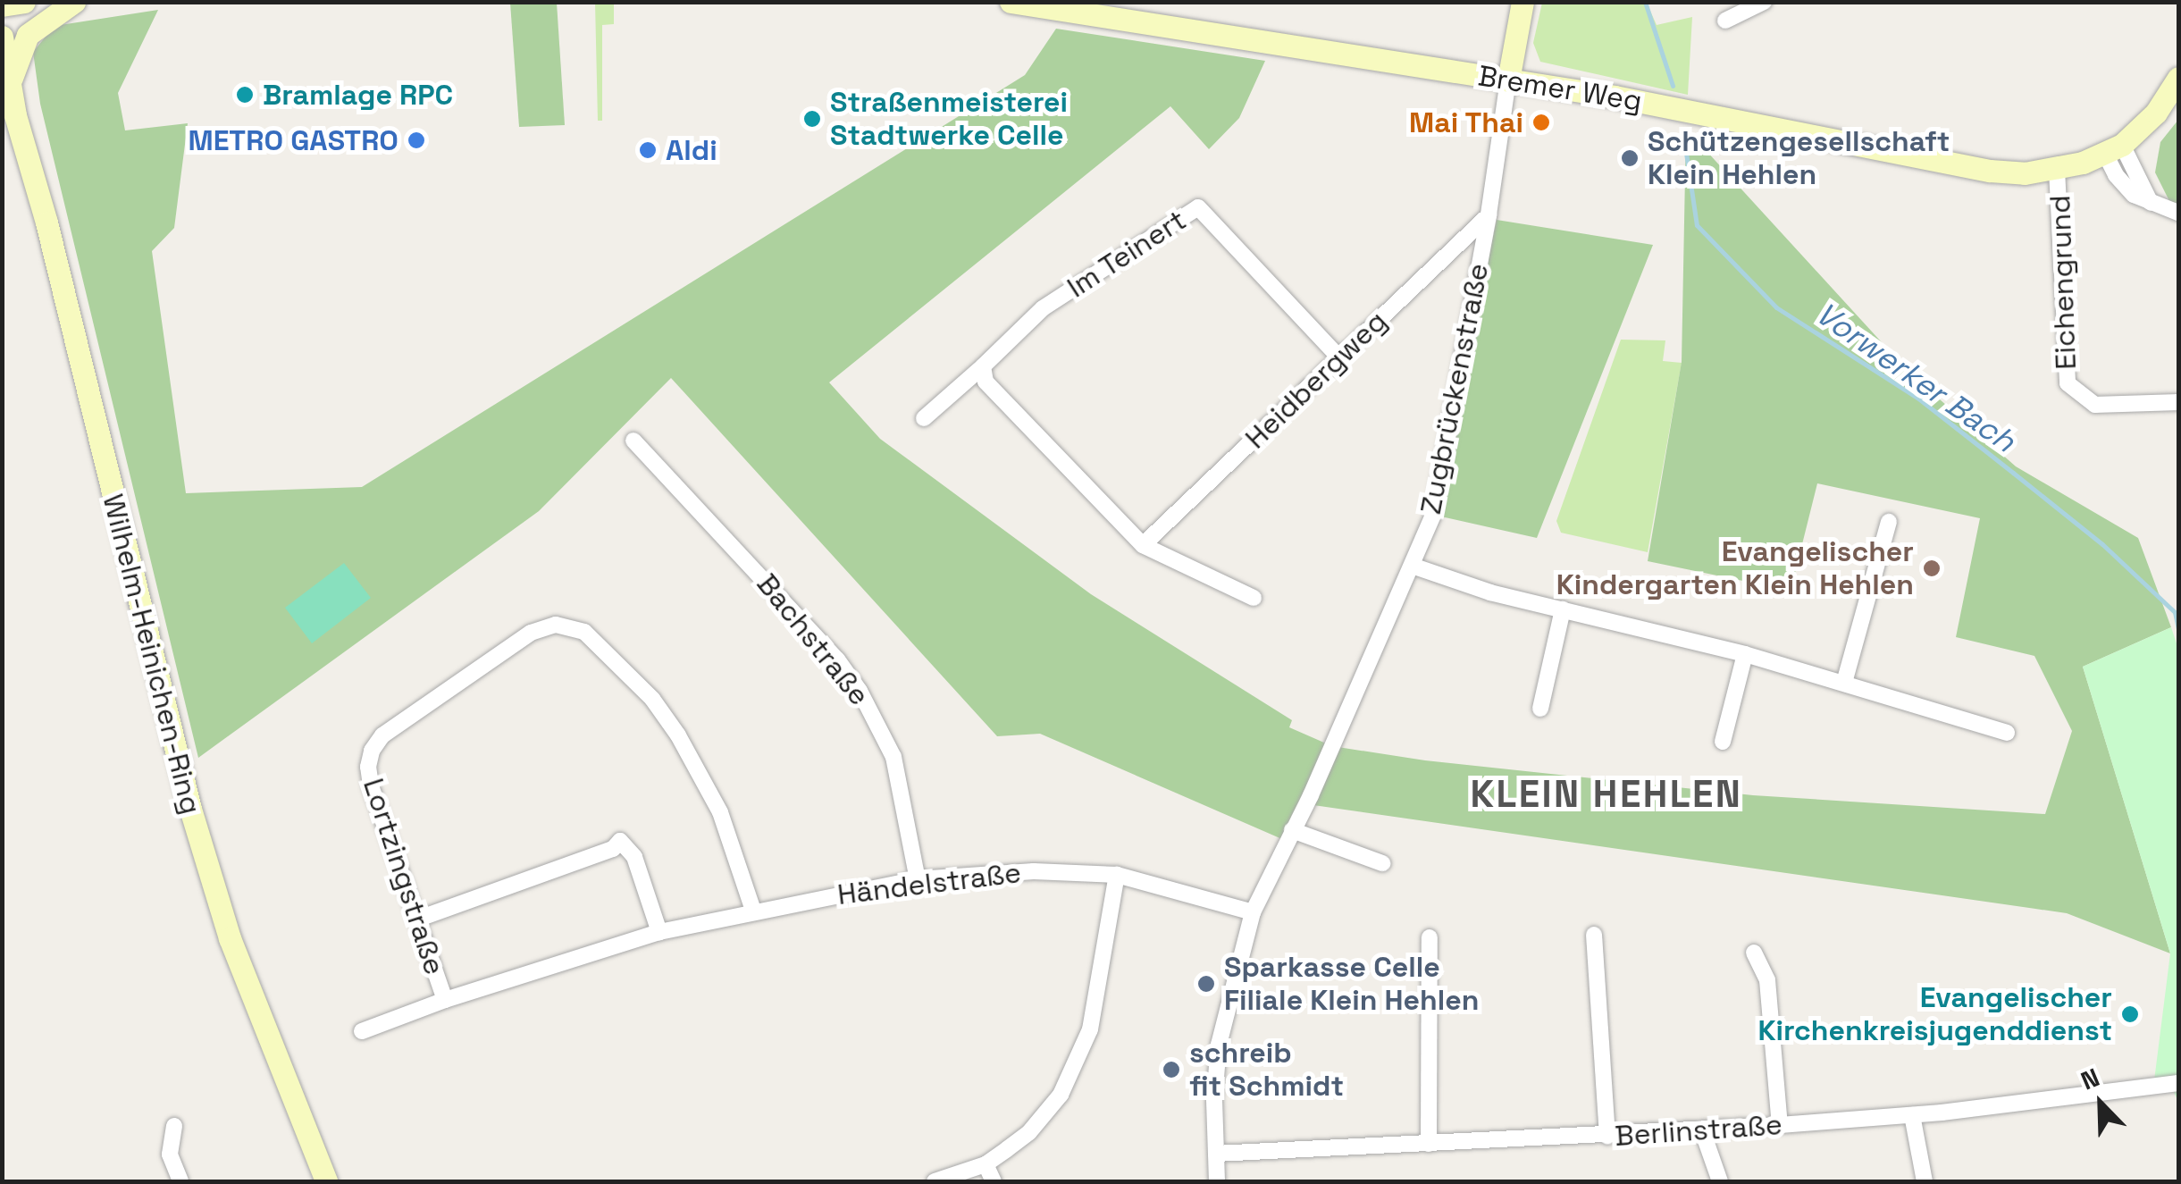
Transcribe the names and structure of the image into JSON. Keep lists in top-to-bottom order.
{
  "streets": {
    "main road": ["Bremer Weg", "Wilhelm-Heinichen-Ring"],
    "street": [
      "Im Teinert",
      "Eichengrund",
      "Heidbergweg",
      "Zugbrückenstraße",
      "Bachstraße",
      "Lortzingstraße",
      "Händelstraße",
      "Berlinstraße"
    ]
  },
  "crossings": [
    ["Bremer Weg", "Eichengrund"],
    ["Bremer Weg", "Zugbrückenstraße"],
    ["Im Teinert", "Heidbergweg"],
    ["Heidbergweg", "Zugbrückenstraße"],
    ["Zugbrückenstraße", "Händelstraße"],
    ["Zugbrückenstraße", "Berlinstraße"],
    ["Bachstraße", "Händelstraße"],
    ["Lortzingstraße", "Händelstraße"]
  ],
  "districts": ["KLEIN HEHLEN"],
  "water": ["Vorwerker Bach"],
  "places": [
    "Bramlage RPC",
    "Straßenmeisterei Stadtwerke Celle",
    "Mai Thai",
    "METRO GASTRO",
    "Aldi",
    "Schützengesellschaft Klein Hehlen",
    "Evangelischer Kindergarten Klein Hehlen",
    "Sparkasse Celle Filiale Klein Hehlen",
    "Evangelischer Kirchenkreisjugenddienst",
    "schreib fit Schmidt"
  ],
  "north": "top left"
}
